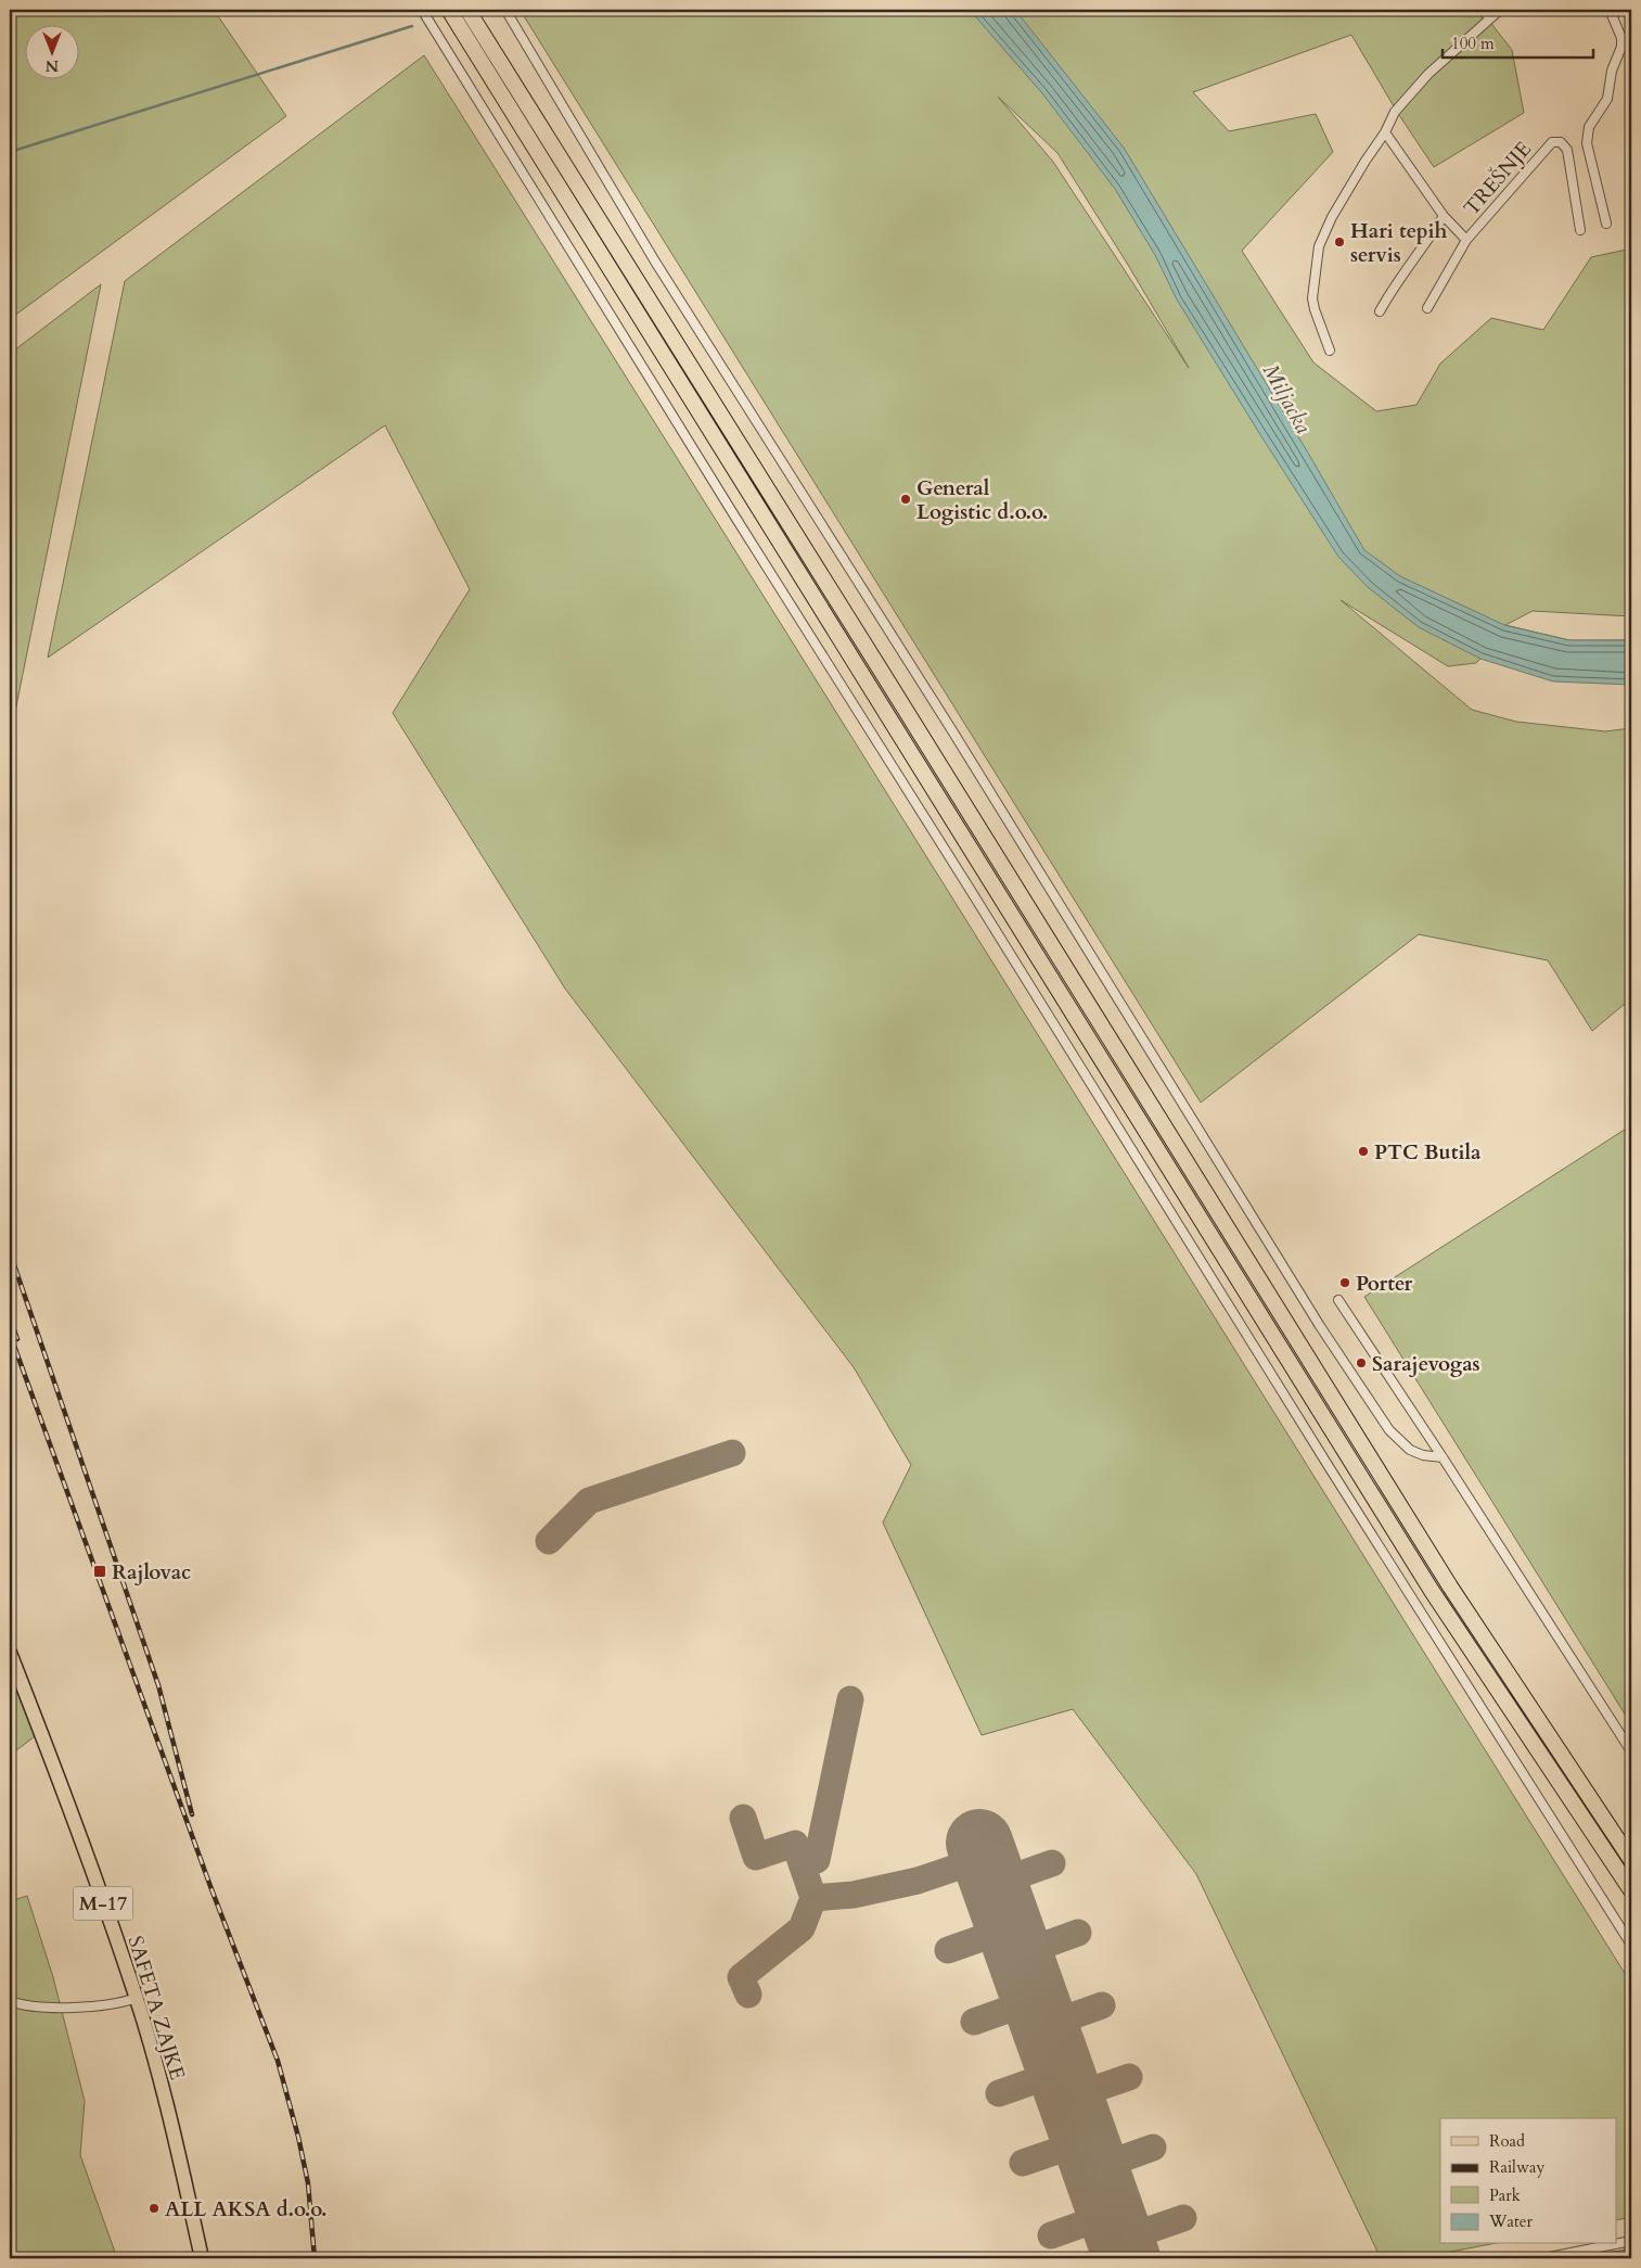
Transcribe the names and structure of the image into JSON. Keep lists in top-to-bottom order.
{
  "streets": {
    "main road": ["M-17", "SAFETA ZAJKE"],
    "street": ["TREŠNJE"]
  },
  "water": ["Miljacka"],
  "places": {
    "other": [
      "Hari tepih servis",
      "General Logistic d.o.o.",
      "PTC Butila",
      "Porter",
      "Sarajevogas",
      "ALL AKSA d.o.o."
    ],
    "transit": ["Rajlovac"]
  },
  "legend": [
    "Road",
    "Railway",
    "Park",
    "Water"
  ],
  "scale_bar": "100 m",
  "north": "bottom"
}
